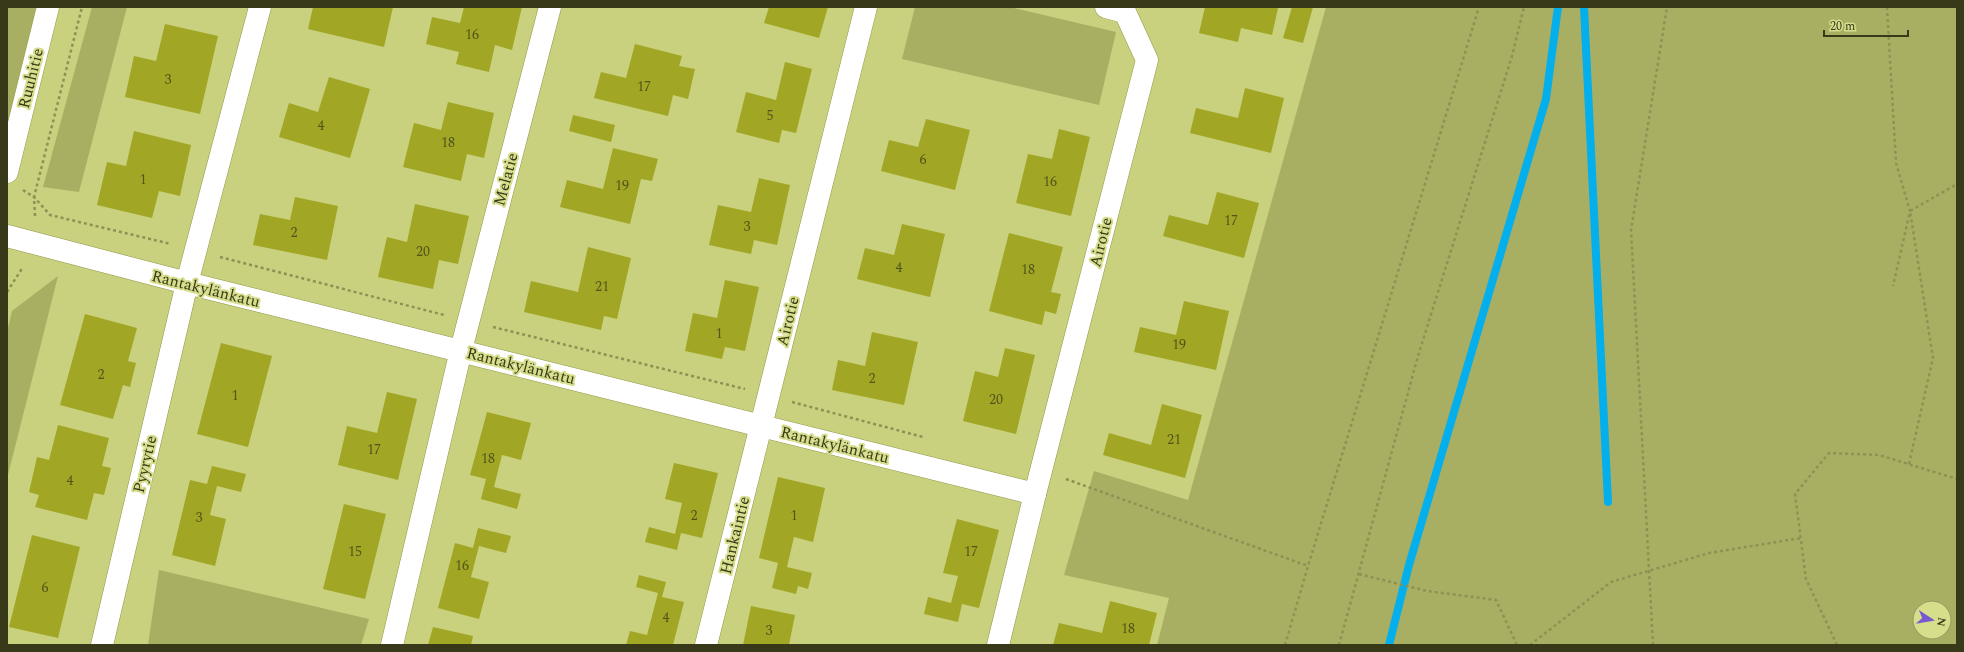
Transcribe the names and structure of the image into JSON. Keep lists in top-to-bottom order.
{
  "streets": {
    "street": [
      "Ruuhitie",
      "Melatie",
      "Airotie",
      "Rantakylänkatu",
      "Pyyrytie",
      "Hankaintie"
    ]
  },
  "crossings": [
    ["Melatie", "Rantakylänkatu"],
    ["Airotie", "Rantakylänkatu"],
    ["Airotie", "Hankaintie"],
    ["Rantakylänkatu", "Pyyrytie"],
    ["Rantakylänkatu", "Hankaintie"]
  ],
  "house_numbers": [
    "16",
    "3",
    "17",
    "5",
    "4",
    "18",
    "6",
    "1",
    "16",
    "19",
    "17",
    "3",
    "2",
    "20",
    "4",
    "18",
    "21",
    "1",
    "19",
    "2",
    "2",
    "1",
    "20",
    "21",
    "17",
    "18",
    "4",
    "2",
    "1",
    "3",
    "15",
    "17",
    "16",
    "6",
    "4",
    "18",
    "3"
  ],
  "scale_bar": "20 m",
  "north": "right"
}
